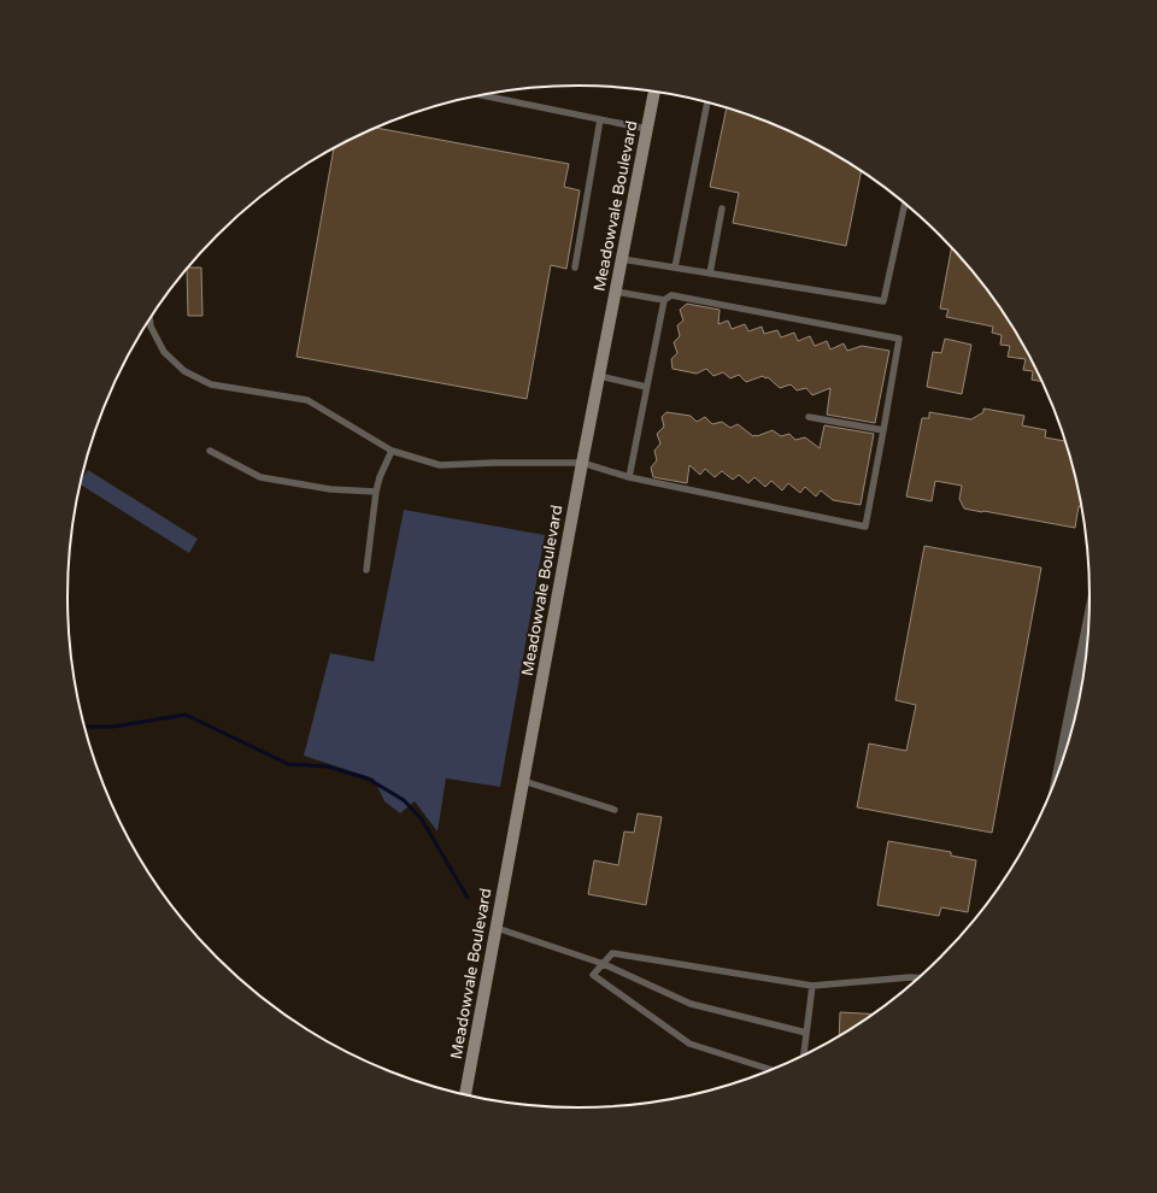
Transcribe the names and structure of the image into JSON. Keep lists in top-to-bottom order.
{
  "streets": {
    "main road": ["Meadowvale Boulevard"]
  }
}
